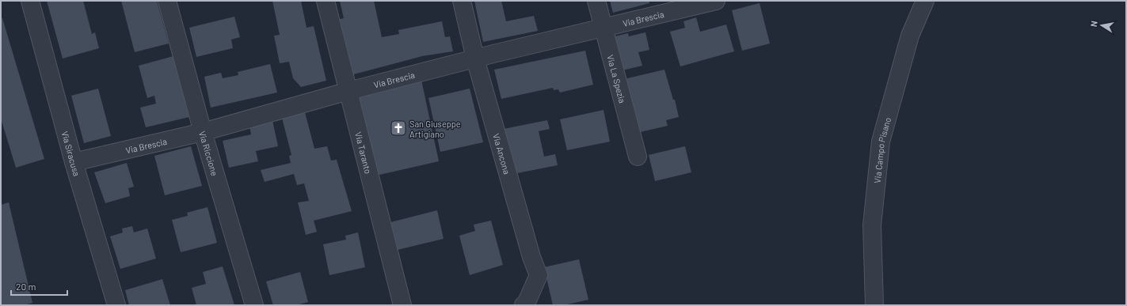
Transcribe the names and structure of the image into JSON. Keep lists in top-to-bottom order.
{
  "streets": {
    "street": [
      "Via Brescia",
      "Via La Spezia",
      "Via Campo Pisano",
      "Via Taranto",
      "Via Siracusa",
      "Via Riccione",
      "Via Ancona"
    ]
  },
  "crossings": [
    ["Via Brescia", "Via La Spezia"],
    ["Via Brescia", "Via Taranto"],
    ["Via Brescia", "Via Siracusa"],
    ["Via Brescia", "Via Riccione"],
    ["Via Brescia", "Via Ancona"]
  ],
  "places": {
    "church": ["San Giuseppe Artigiano"]
  },
  "scale_bar": "20 m",
  "north": "left"
}
